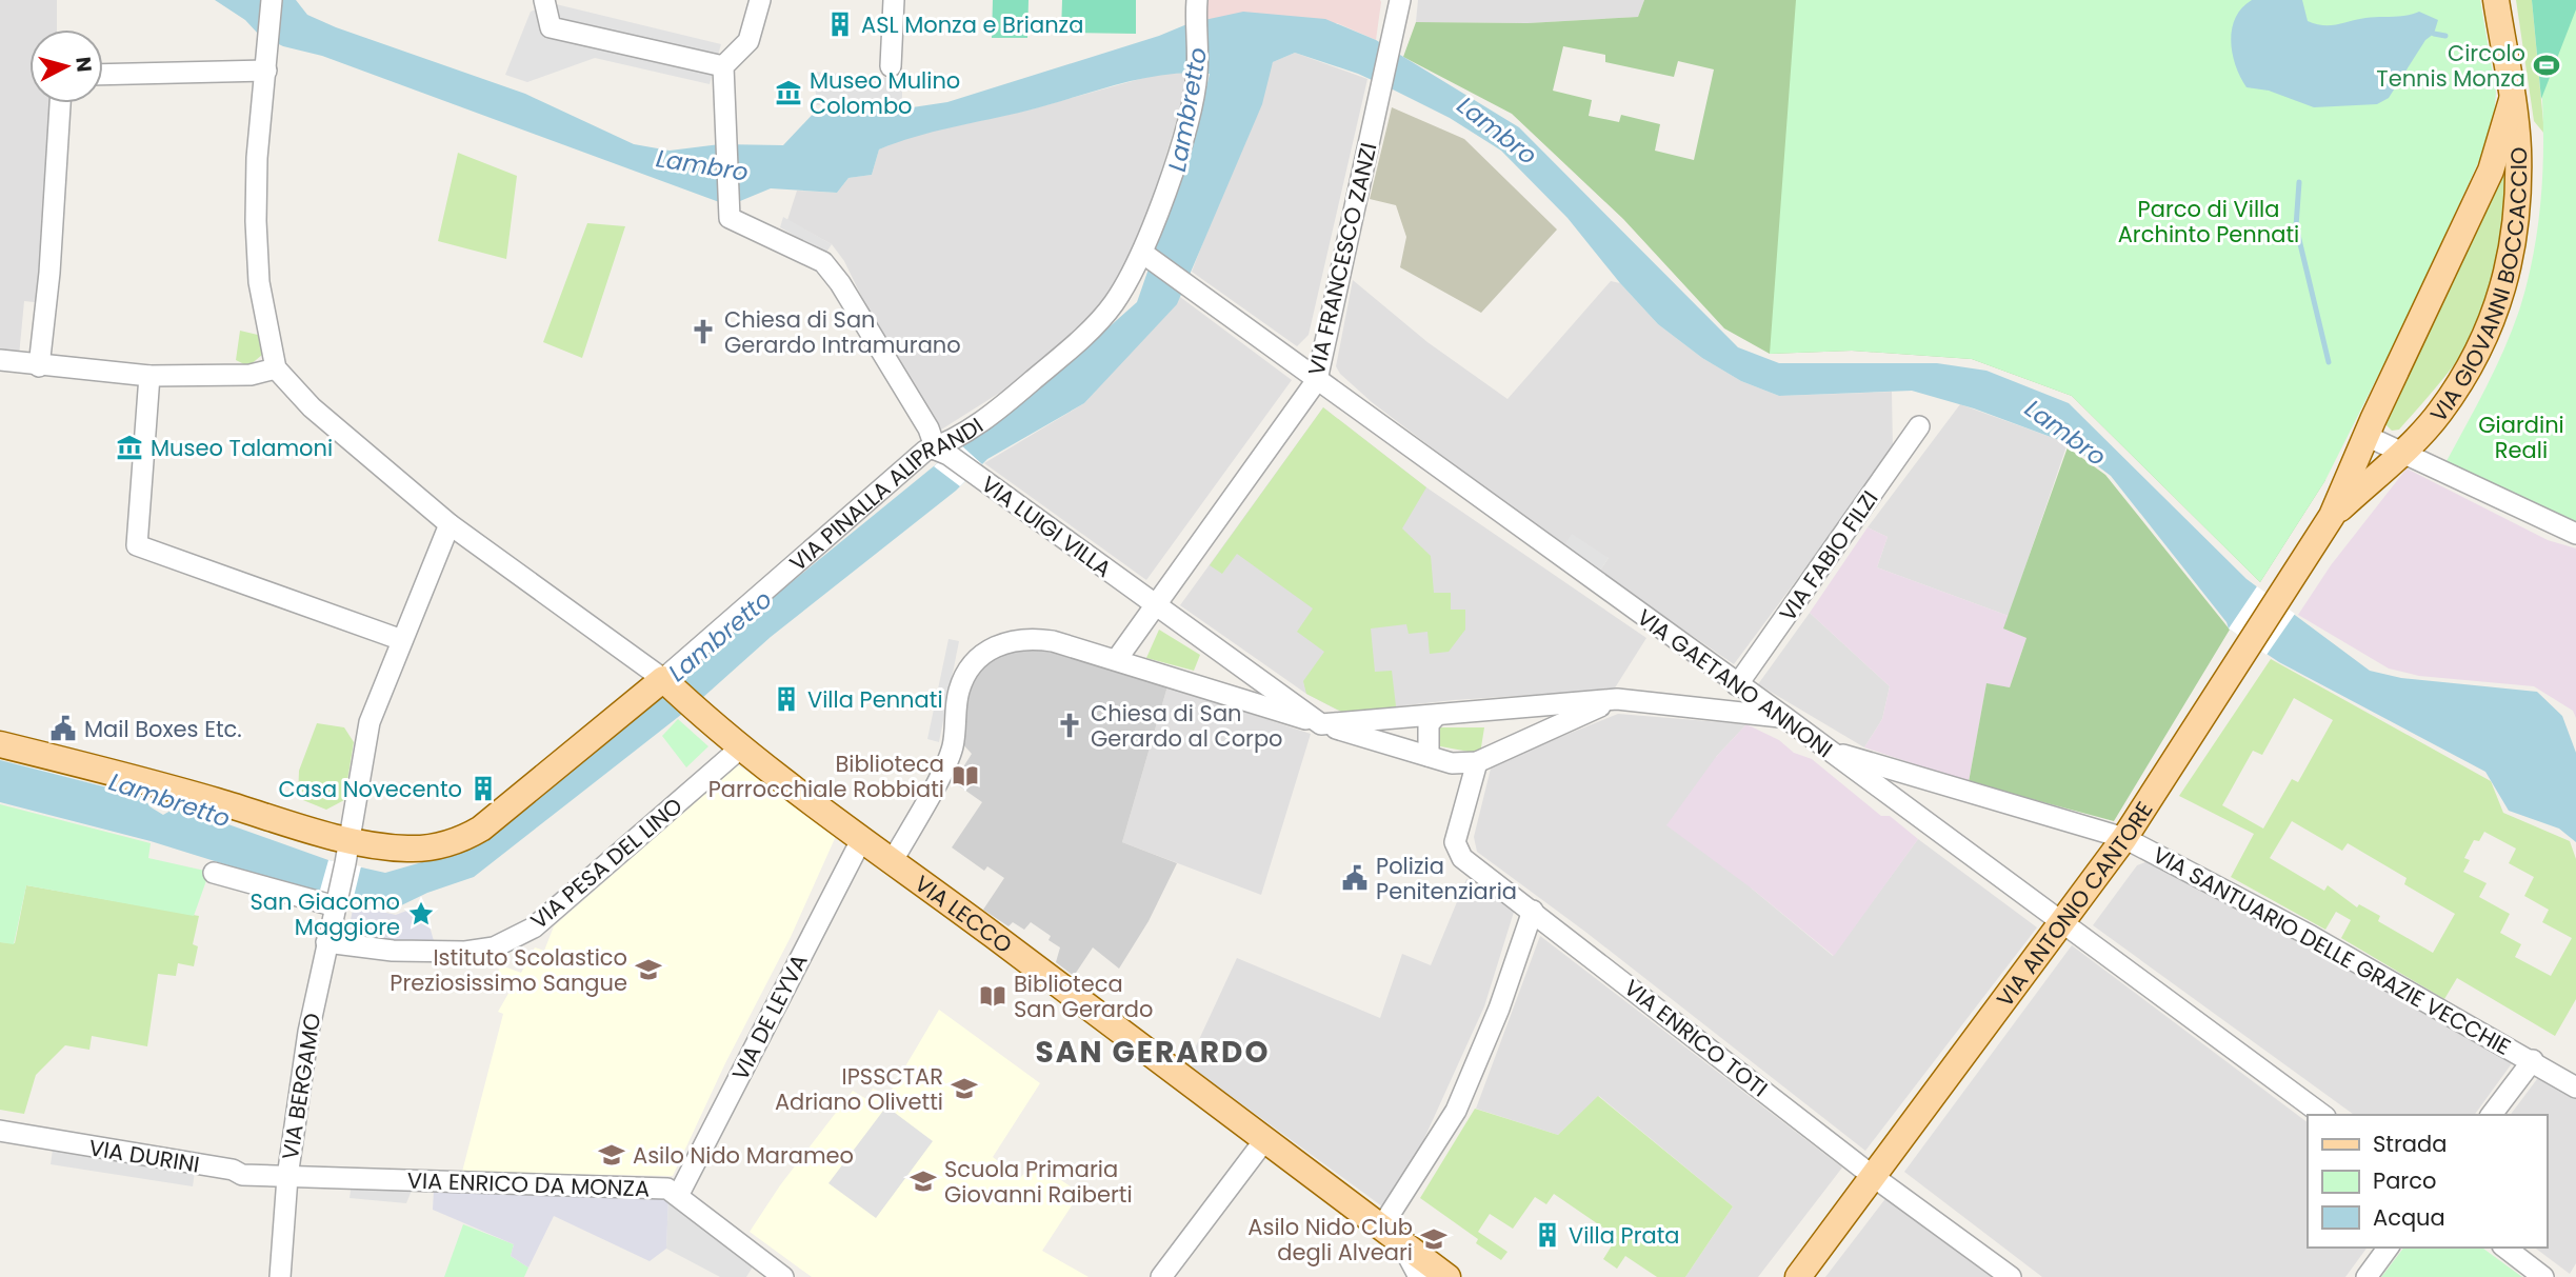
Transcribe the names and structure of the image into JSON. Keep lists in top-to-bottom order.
{
  "streets": {
    "main road": [
      "VIA GIOVANNI BOCCACCIO",
      "VIA PINALLA ALIPRANDI",
      "VIA ANTONIO CANTORE",
      "VIA LECCO"
    ],
    "street": [
      "VIA FRANCESCO ZANZI",
      "VIA LUIGI VILLA",
      "VIA FABIO FILZI",
      "VIA GAETANO ANNONI",
      "VIA PESA DEL LINO",
      "VIA SANTUARIO DELLE GRAZIE VECCHIE",
      "VIA DE LEYVA",
      "VIA ENRICO TOTI",
      "VIA BERGAMO",
      "VIA DURINI",
      "VIA ENRICO DA MONZA"
    ]
  },
  "crossings": [
    ["VIA FRANCESCO ZANZI", "VIA LUIGI VILLA"],
    ["VIA FRANCESCO ZANZI", "VIA GAETANO ANNONI"],
    ["VIA GIOVANNI BOCCACCIO", "VIA ANTONIO CANTORE"],
    ["VIA PINALLA ALIPRANDI", "VIA LUIGI VILLA"],
    ["VIA PINALLA ALIPRANDI", "VIA GAETANO ANNONI"],
    ["VIA PINALLA ALIPRANDI", "VIA LECCO"],
    ["VIA PINALLA ALIPRANDI", "VIA BERGAMO"],
    ["VIA FABIO FILZI", "VIA GAETANO ANNONI"],
    ["VIA GAETANO ANNONI", "VIA ANTONIO CANTORE"],
    ["VIA GAETANO ANNONI", "VIA SANTUARIO DELLE GRAZIE VECCHIE"],
    ["VIA PESA DEL LINO", "VIA LECCO"],
    ["VIA PESA DEL LINO", "VIA BERGAMO"],
    ["VIA ANTONIO CANTORE", "VIA SANTUARIO DELLE GRAZIE VECCHIE"],
    ["VIA ANTONIO CANTORE", "VIA ENRICO TOTI"],
    ["VIA LECCO", "VIA DE LEYVA"],
    ["VIA DE LEYVA", "VIA ENRICO DA MONZA"],
    ["VIA BERGAMO", "VIA DURINI"],
    ["VIA BERGAMO", "VIA ENRICO DA MONZA"],
    ["VIA DURINI", "VIA ENRICO DA MONZA"]
  ],
  "districts": ["SAN GERARDO"],
  "water": ["Lambretto", "Lambro"],
  "parks": ["Parco di Villa Archinto Pennati", "Giardini Reali"],
  "places": {
    "building": [
      "ASL Monza e Brianza",
      "Villa Pennati",
      "Casa Novecento",
      "Villa Prata"
    ],
    "sports": ["Circolo Tennis Monza"],
    "museum": ["Museo Mulino Colombo", "Museo Talamoni"],
    "church": ["Chiesa di San Gerardo Intramurano", "Chiesa di San Gerardo al Corpo"],
    "public building": ["Mail Boxes Etc.", "Polizia Penitenziaria"],
    "library": ["Biblioteca Parrocchiale Robbiati", "Biblioteca San Gerardo"],
    "place": ["San Giacomo Maggiore"],
    "school or university": [
      "Istituto Scolastico Preziosissimo Sangue",
      "IPSSCTAR Adriano Olivetti",
      "Asilo Nido Marameo",
      "Scuola Primaria Giovanni Raiberti",
      "Asilo Nido Club degli Alveari"
    ]
  },
  "legend": ["Strada", "Parco", "Acqua"],
  "north": "right"
}
